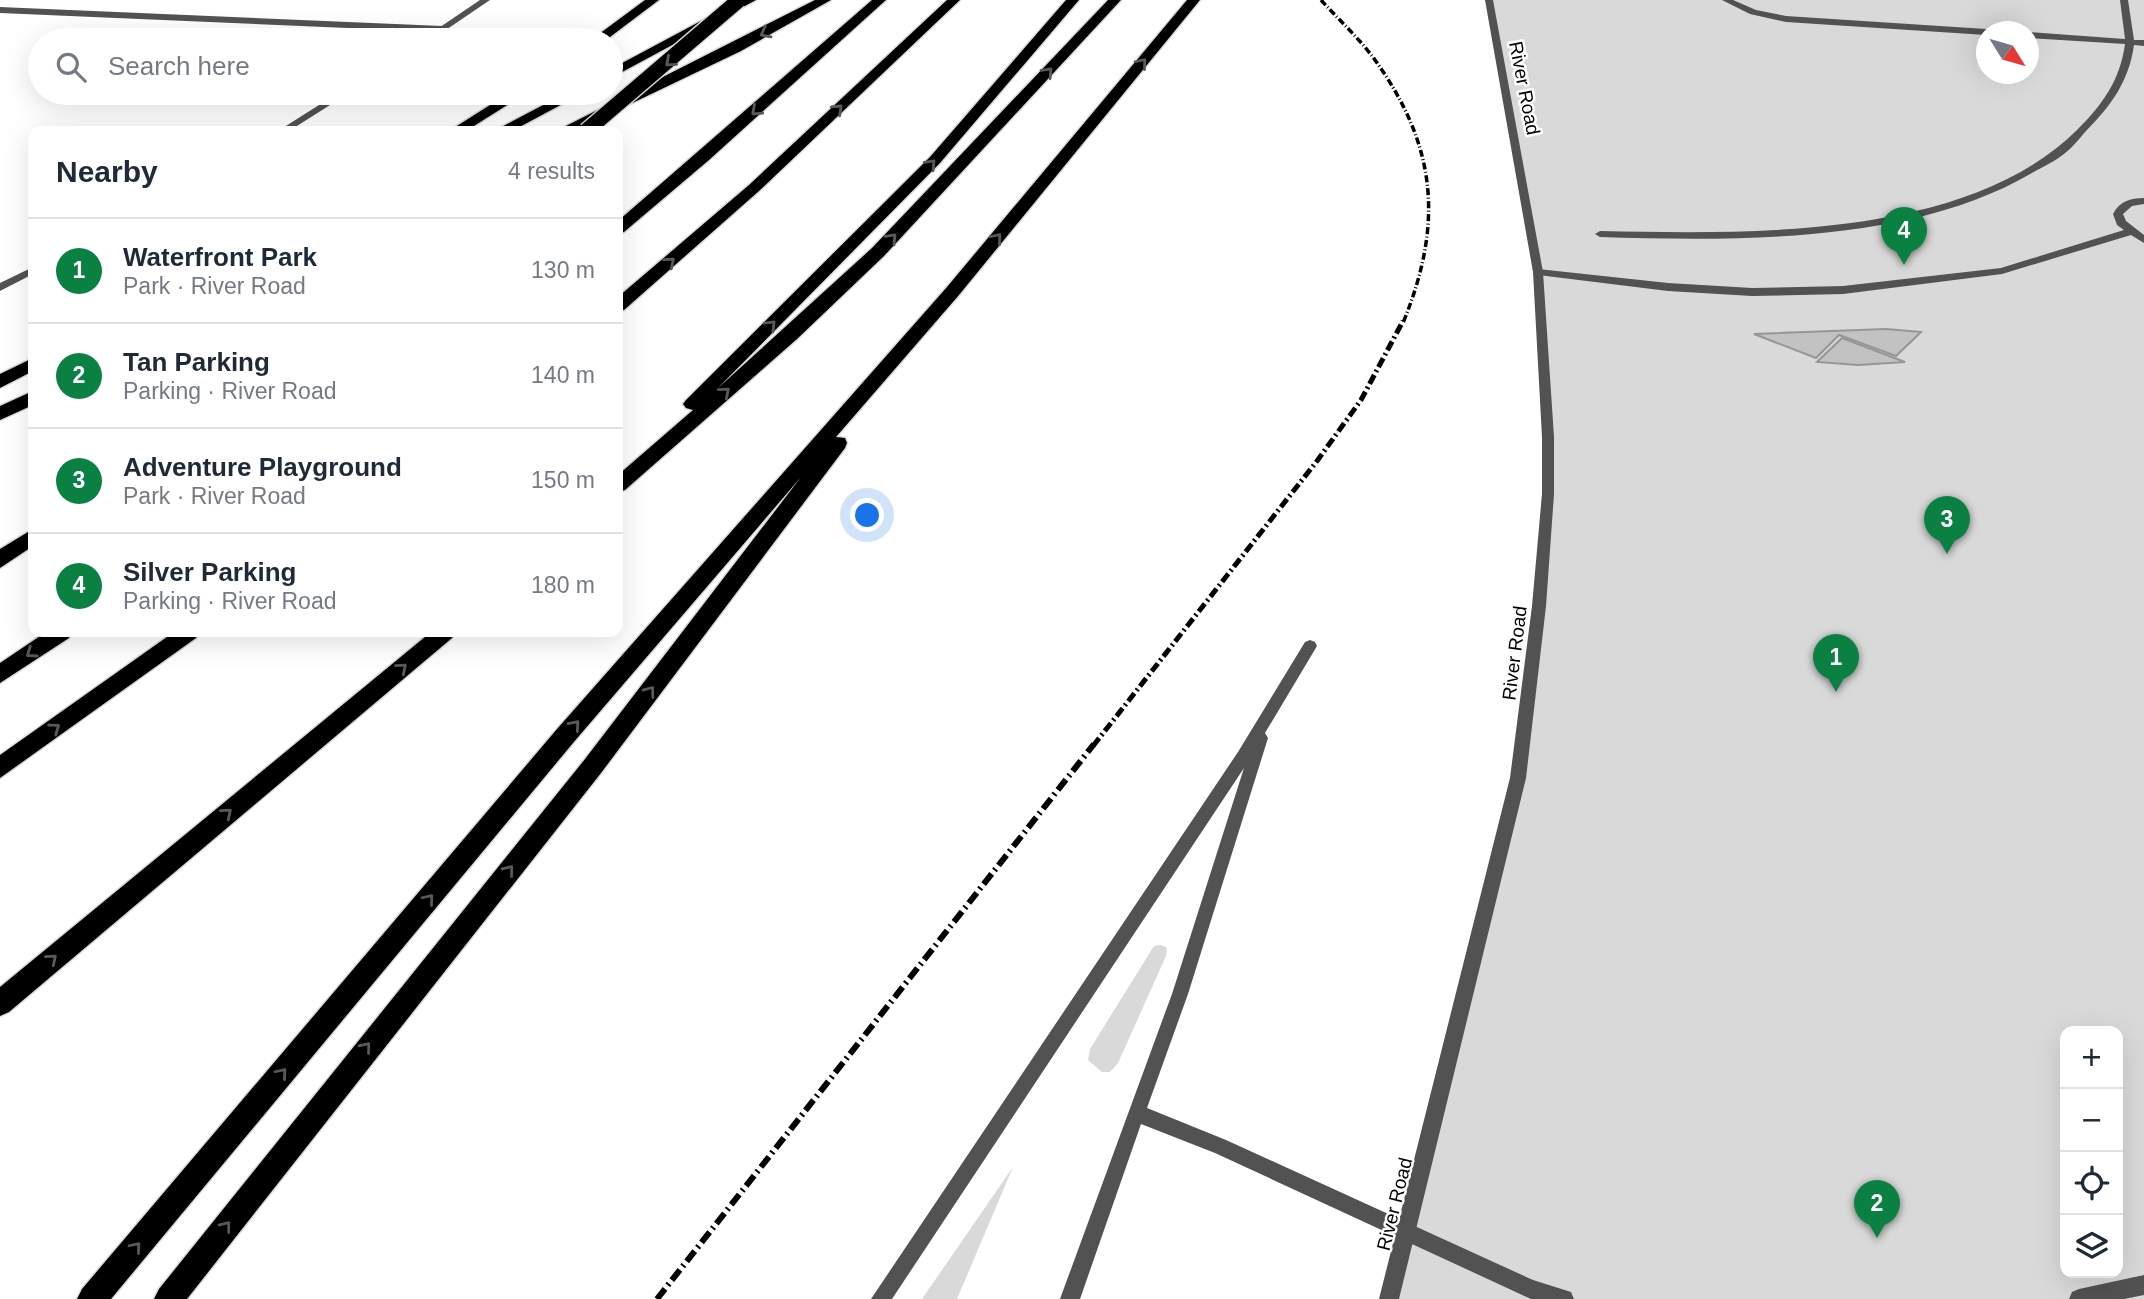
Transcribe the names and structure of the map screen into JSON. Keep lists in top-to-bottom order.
{
  "streets": {
    "street": ["River Road"]
  },
  "north": "bottom right",
  "page": {
    "search": "Search here",
    "heading": ["Nearby", "4 results"],
    "pins": [
      "4",
      "3",
      "1",
      "2"
    ],
    "list": [
      {
        "mark": "1",
        "name": "Waterfront Park",
        "note": "Park · River Road",
        "value": "130 m"
      },
      {
        "mark": "2",
        "name": "Tan Parking",
        "note": "Parking · River Road",
        "value": "140 m"
      },
      {
        "mark": "3",
        "name": "Adventure Playground",
        "note": "Park · River Road",
        "value": "150 m"
      },
      {
        "mark": "4",
        "name": "Silver Parking",
        "note": "Parking · River Road",
        "value": "180 m"
      }
    ],
    "map_buttons": ["+", "−"]
  }
}
